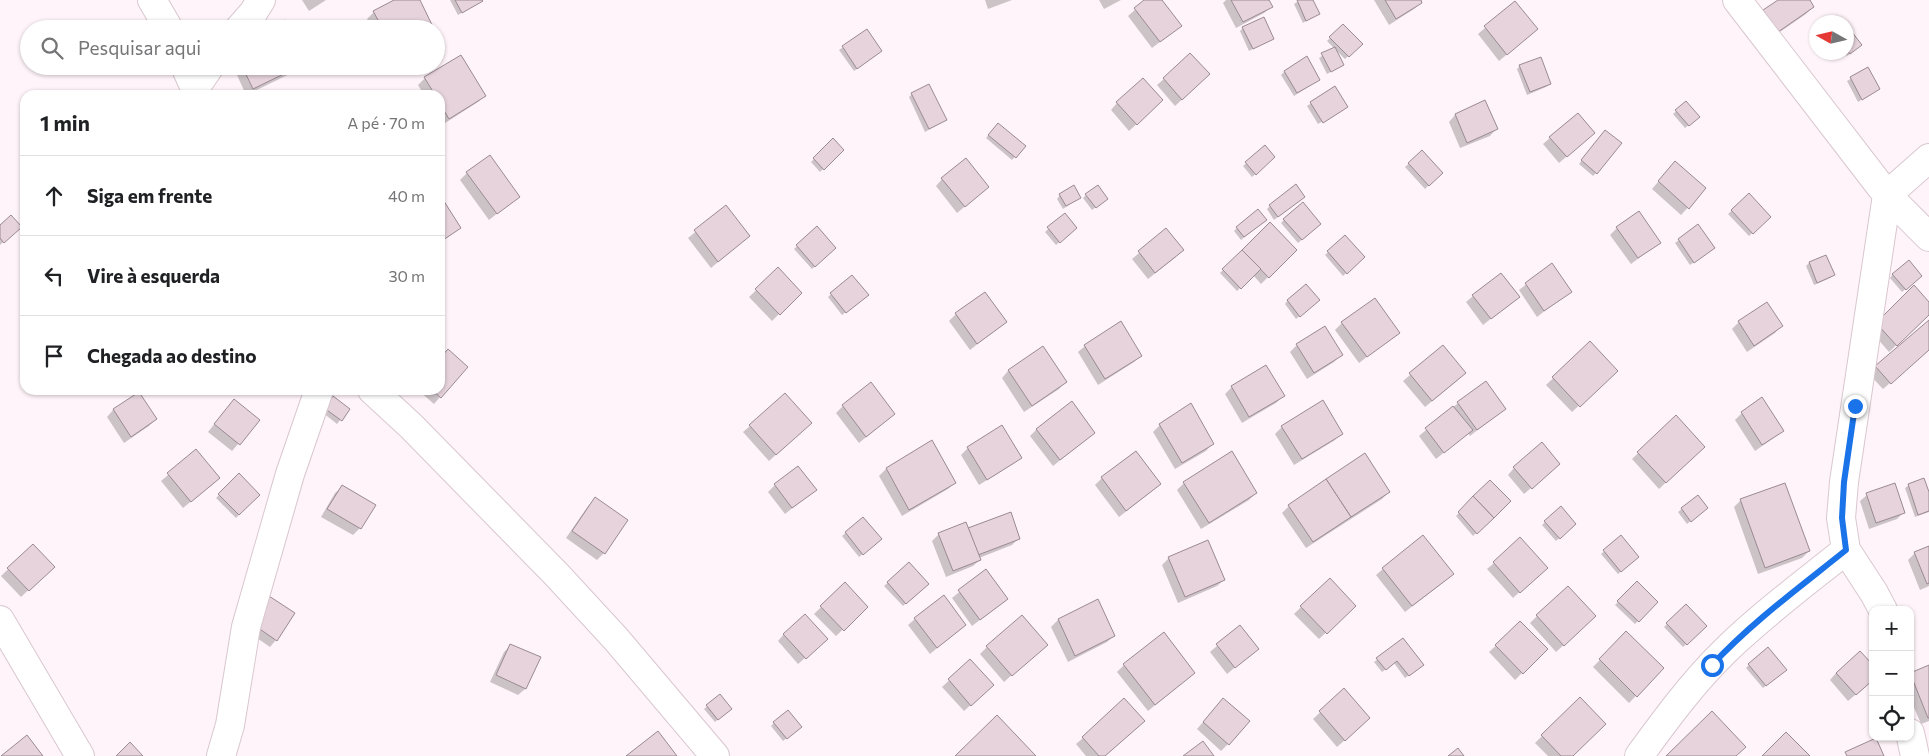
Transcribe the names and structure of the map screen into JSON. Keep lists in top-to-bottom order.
{
  "north": "left",
  "page": {
    "search": "Pesquisar aqui",
    "heading": ["1 min", "A pé · 70 m"],
    "list": [
      ["Siga em frente", "40 m"],
      ["Vire à esquerda", "30 m"],
      "Chegada ao destino"
    ],
    "map_buttons": ["+", "−"]
  }
}
